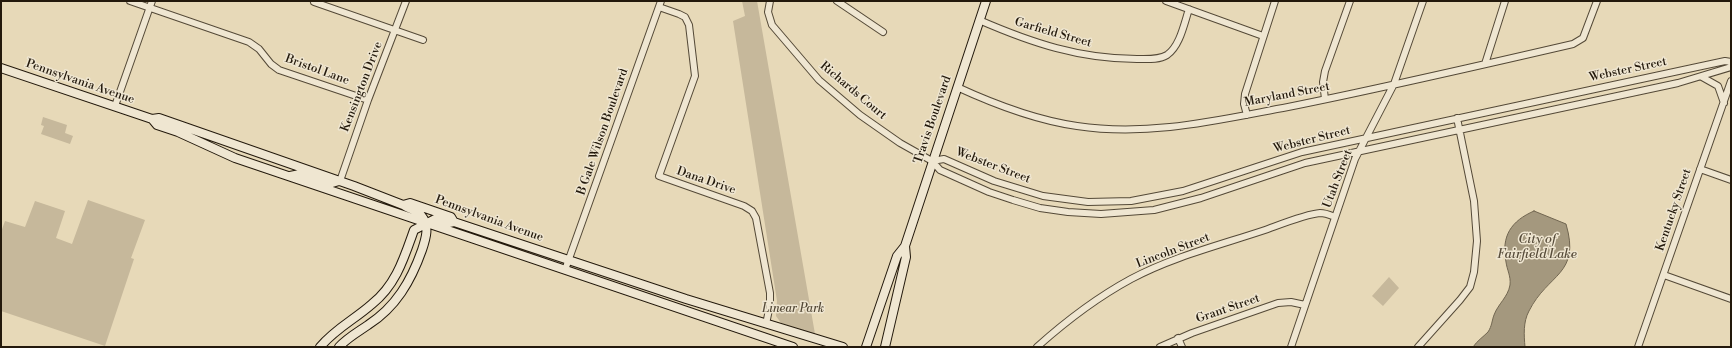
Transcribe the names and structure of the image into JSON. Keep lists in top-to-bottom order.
{
  "streets": {
    "main road": ["Pennsylvania Avenue", "Travis Boulevard"],
    "street": [
      "Garfield Street",
      "Bristol Lane",
      "Webster Street",
      "Kensington Drive",
      "Richards Court",
      "Maryland Street",
      "B Gale Wilson Boulevard",
      "Utah Street",
      "Dana Drive",
      "Kentucky Street",
      "Lincoln Street",
      "Grant Street"
    ]
  },
  "crossings": [
    ["Garfield Street", "Travis Boulevard"],
    ["Bristol Lane", "Kensington Drive"],
    ["Webster Street", "Richards Court"],
    ["Webster Street", "Travis Boulevard"],
    ["Webster Street", "Utah Street"],
    ["Pennsylvania Avenue", "Kensington Drive"],
    ["Pennsylvania Avenue", "B Gale Wilson Boulevard"],
    ["Pennsylvania Avenue", "Dana Drive"],
    ["Richards Court", "Travis Boulevard"],
    ["Maryland Street", "Travis Boulevard"],
    ["Maryland Street", "Utah Street"],
    ["B Gale Wilson Boulevard", "Dana Drive"],
    ["Utah Street", "Lincoln Street"],
    ["Utah Street", "Grant Street"]
  ],
  "water": ["City of Fairfield Lake"],
  "parks": ["Linear Park"]
}
